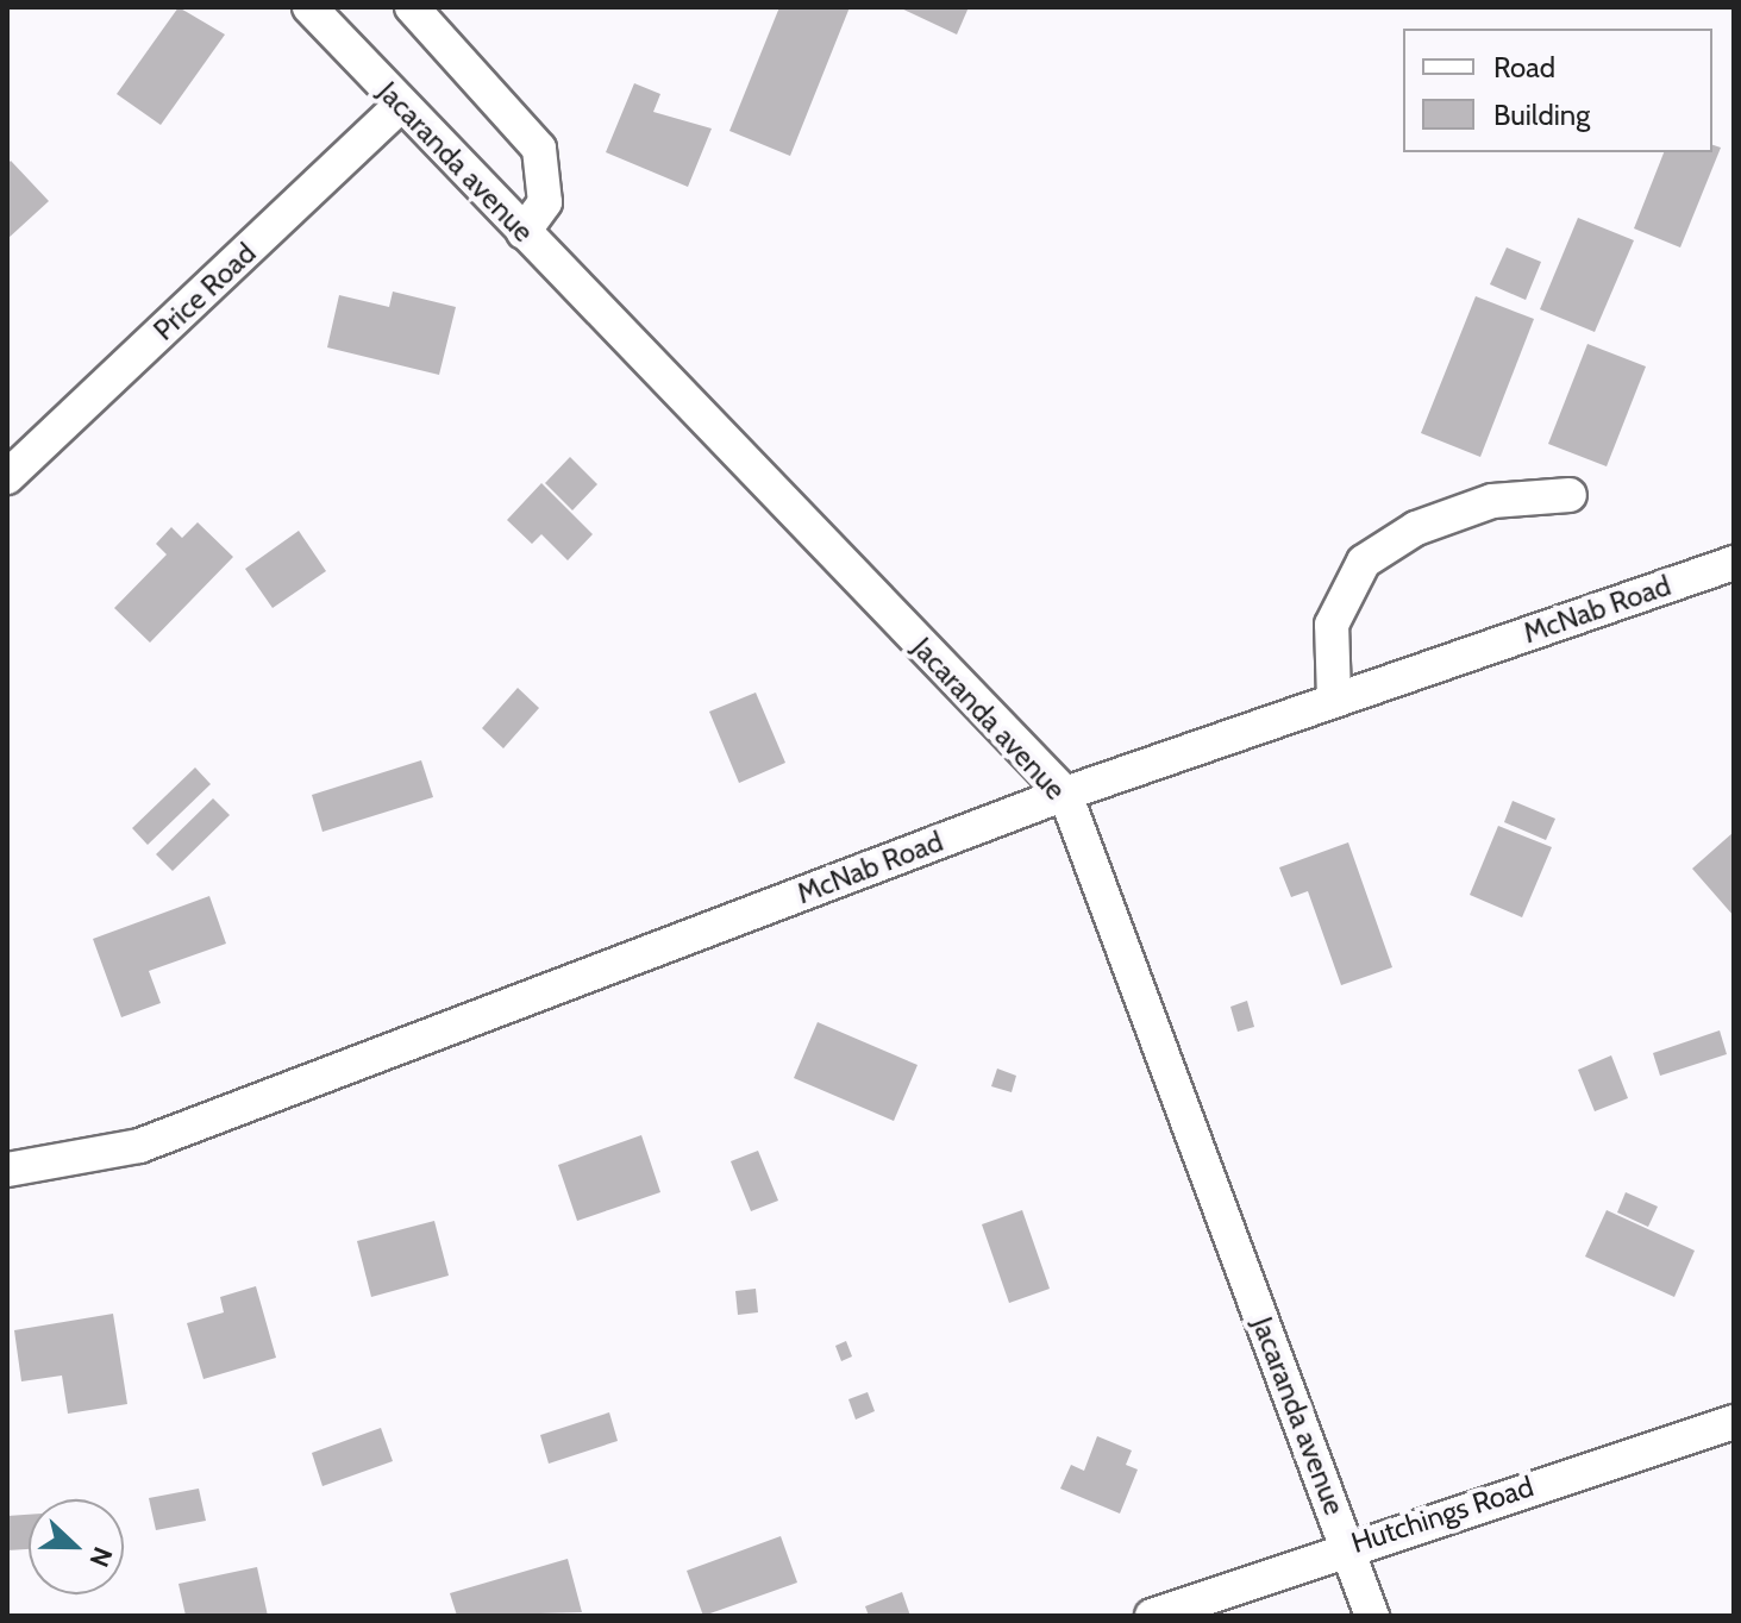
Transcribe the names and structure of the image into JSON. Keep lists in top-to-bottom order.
{
  "streets": {
    "street": [
      "Jacaranda avenue",
      "Price Road",
      "McNab Road",
      "Hutchings Road"
    ]
  },
  "crossings": [
    ["Jacaranda avenue", "Price Road"],
    ["Jacaranda avenue", "McNab Road"],
    ["Jacaranda avenue", "Hutchings Road"]
  ],
  "legend": ["Road", "Building"],
  "north": "right"
}
